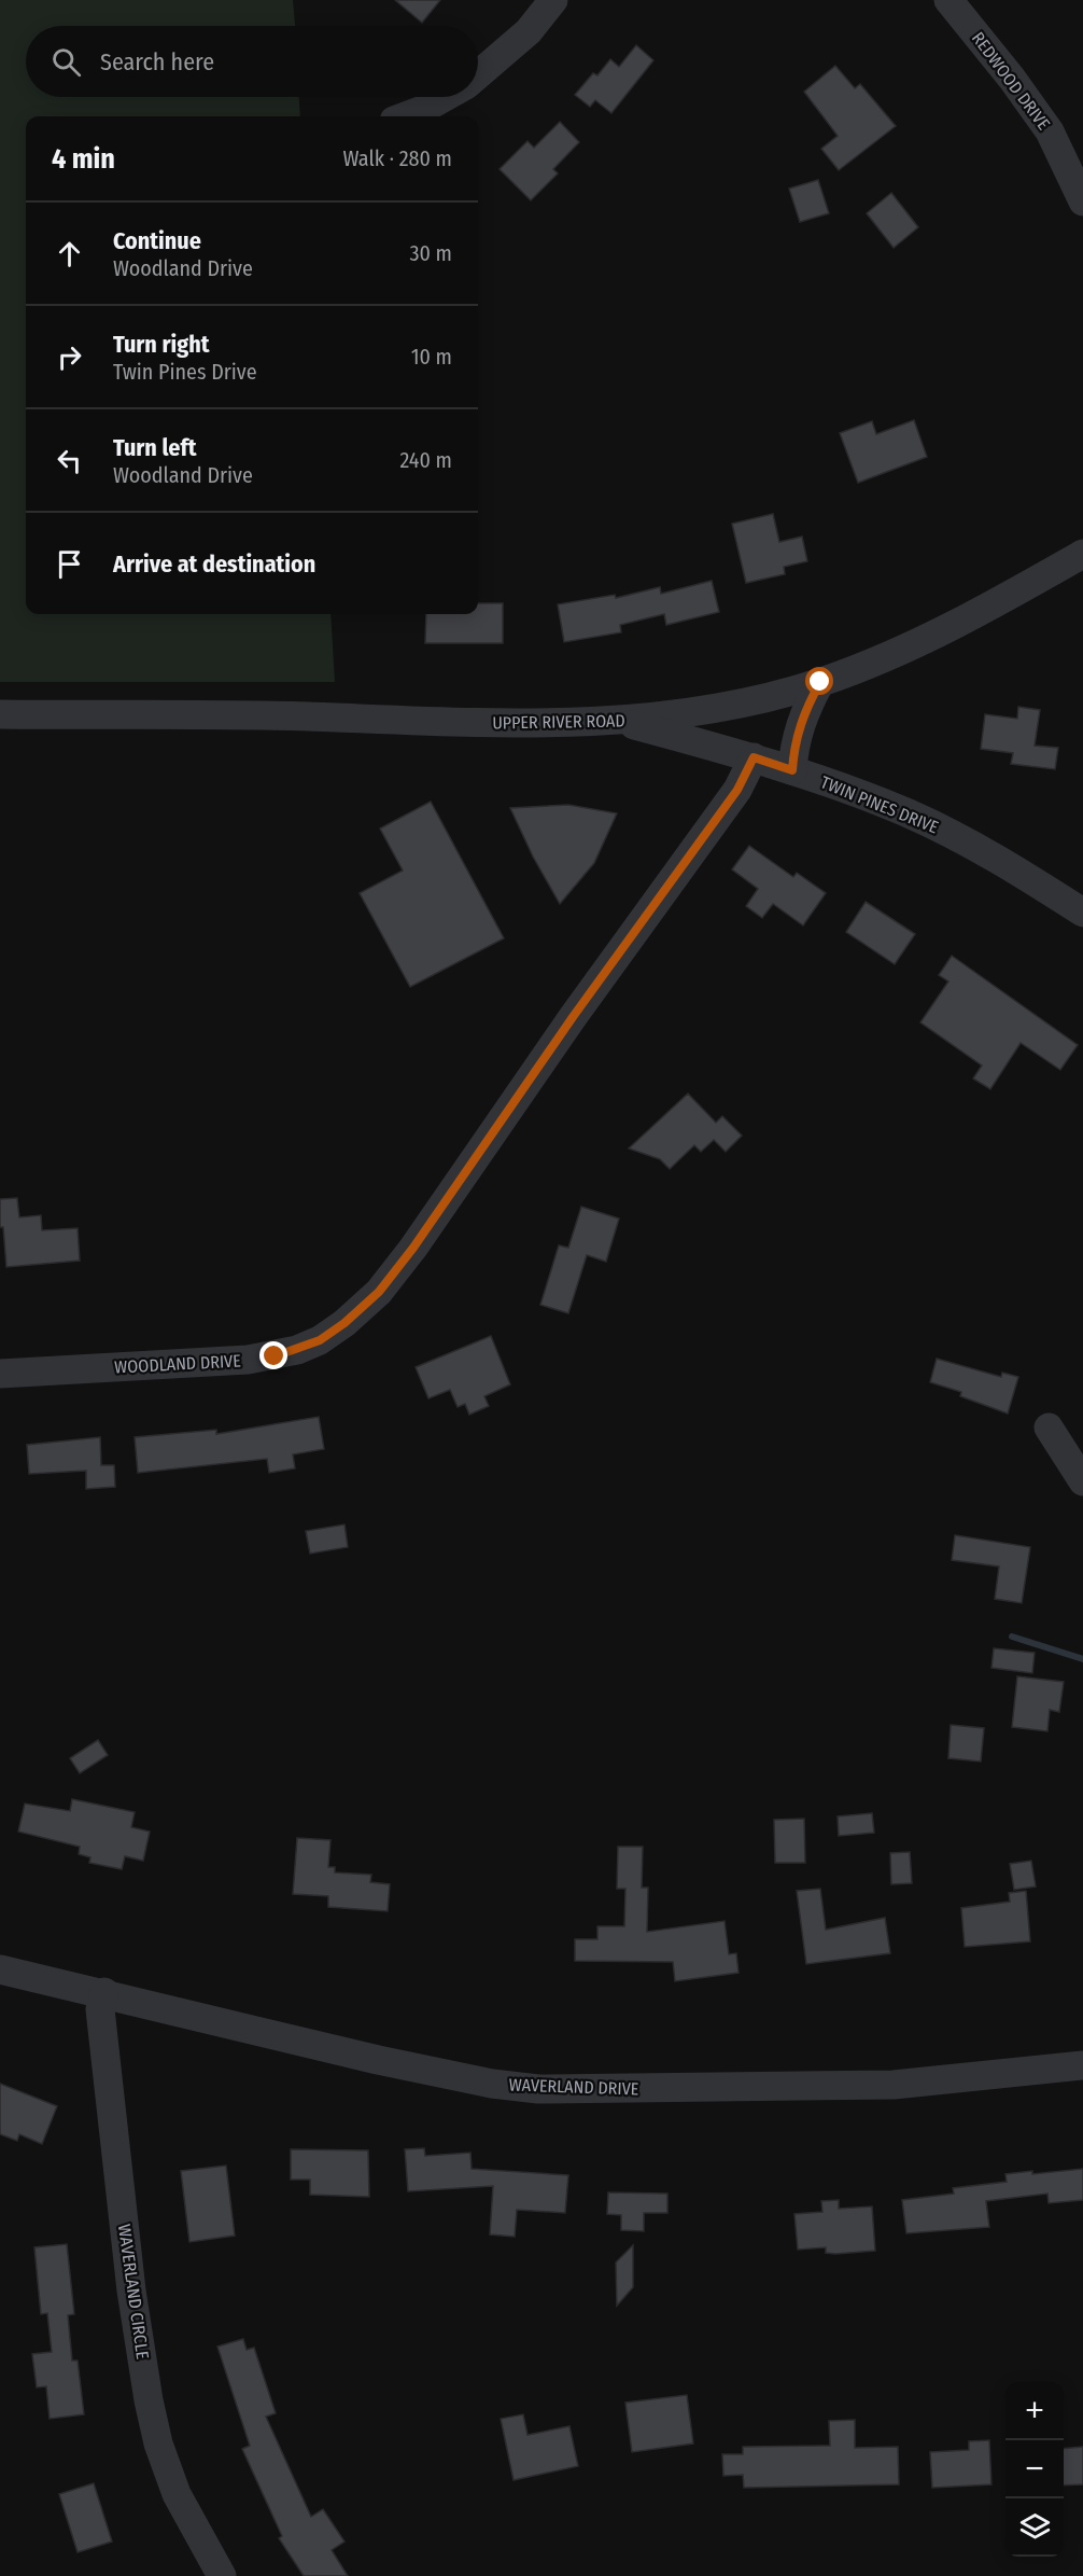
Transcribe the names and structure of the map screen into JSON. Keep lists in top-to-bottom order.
{
  "streets": {
    "street": [
      "REDWOOD DRIVE",
      "UPPER RIVER ROAD",
      "TWIN PINES DRIVE",
      "WOODLAND DRIVE",
      "WAVERLAND DRIVE",
      "WAVERLAND CIRCLE"
    ]
  },
  "crossings": [
    ["UPPER RIVER ROAD", "TWIN PINES DRIVE"],
    ["TWIN PINES DRIVE", "WOODLAND DRIVE"],
    ["WAVERLAND DRIVE", "WAVERLAND CIRCLE"]
  ],
  "page": {
    "search": "Search here",
    "heading": ["4 min", "Walk · 280 m"],
    "list": [
      ["Continue", "Woodland Drive", "30 m"],
      ["Turn right", "Twin Pines Drive", "10 m"],
      ["Turn left", "Woodland Drive", "240 m"],
      "Arrive at destination"
    ],
    "map_buttons": ["+", "−"]
  }
}
